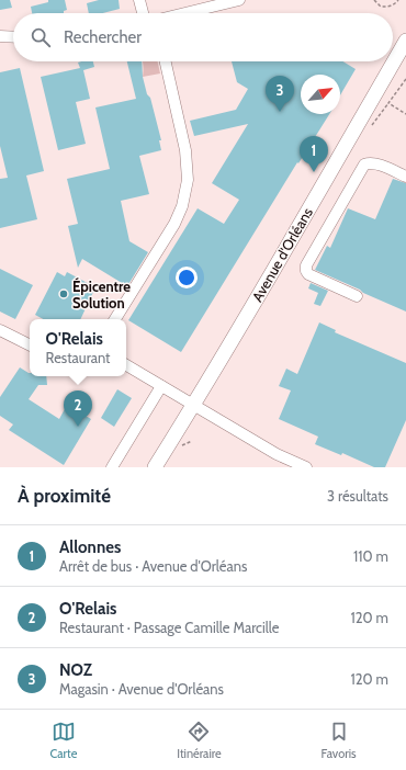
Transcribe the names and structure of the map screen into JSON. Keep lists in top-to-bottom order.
{
  "streets": {
    "main road": ["Avenue d'Orléans"]
  },
  "places": ["Épicentre Solution"],
  "north": "top right",
  "page": {
    "search": "Rechercher",
    "pins": ["3", "1", "2"],
    "popup": ["O'Relais", "Restaurant"],
    "heading": ["À proximité", "3 résultats"],
    "list": [
      {
        "mark": "1",
        "name": "Allonnes",
        "note": "Arrêt de bus · Avenue d'Orléans",
        "value": "110 m"
      },
      {
        "mark": "2",
        "name": "O'Relais",
        "note": "Restaurant · Passage Camille Marcille",
        "value": "120 m"
      },
      {
        "mark": "3",
        "name": "NOZ",
        "note": "Magasin · Avenue d'Orléans",
        "value": "120 m"
      }
    ],
    "nav": ["Carte", "Itinéraire", "Favoris"]
  }
}
